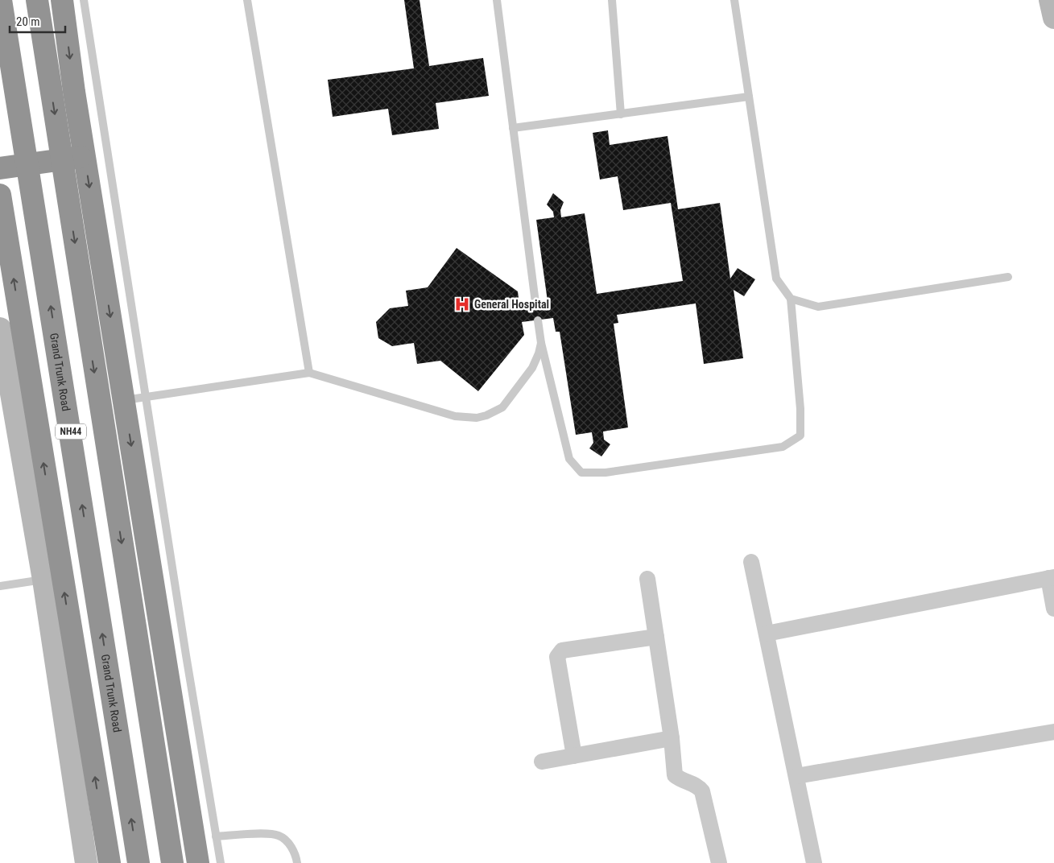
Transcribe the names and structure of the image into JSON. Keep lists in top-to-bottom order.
{
  "streets": {
    "highway": ["Grand Trunk Road", "NH44"]
  },
  "places": {
    "hospital": ["General Hospital"]
  },
  "scale_bar": "20 m"
}
